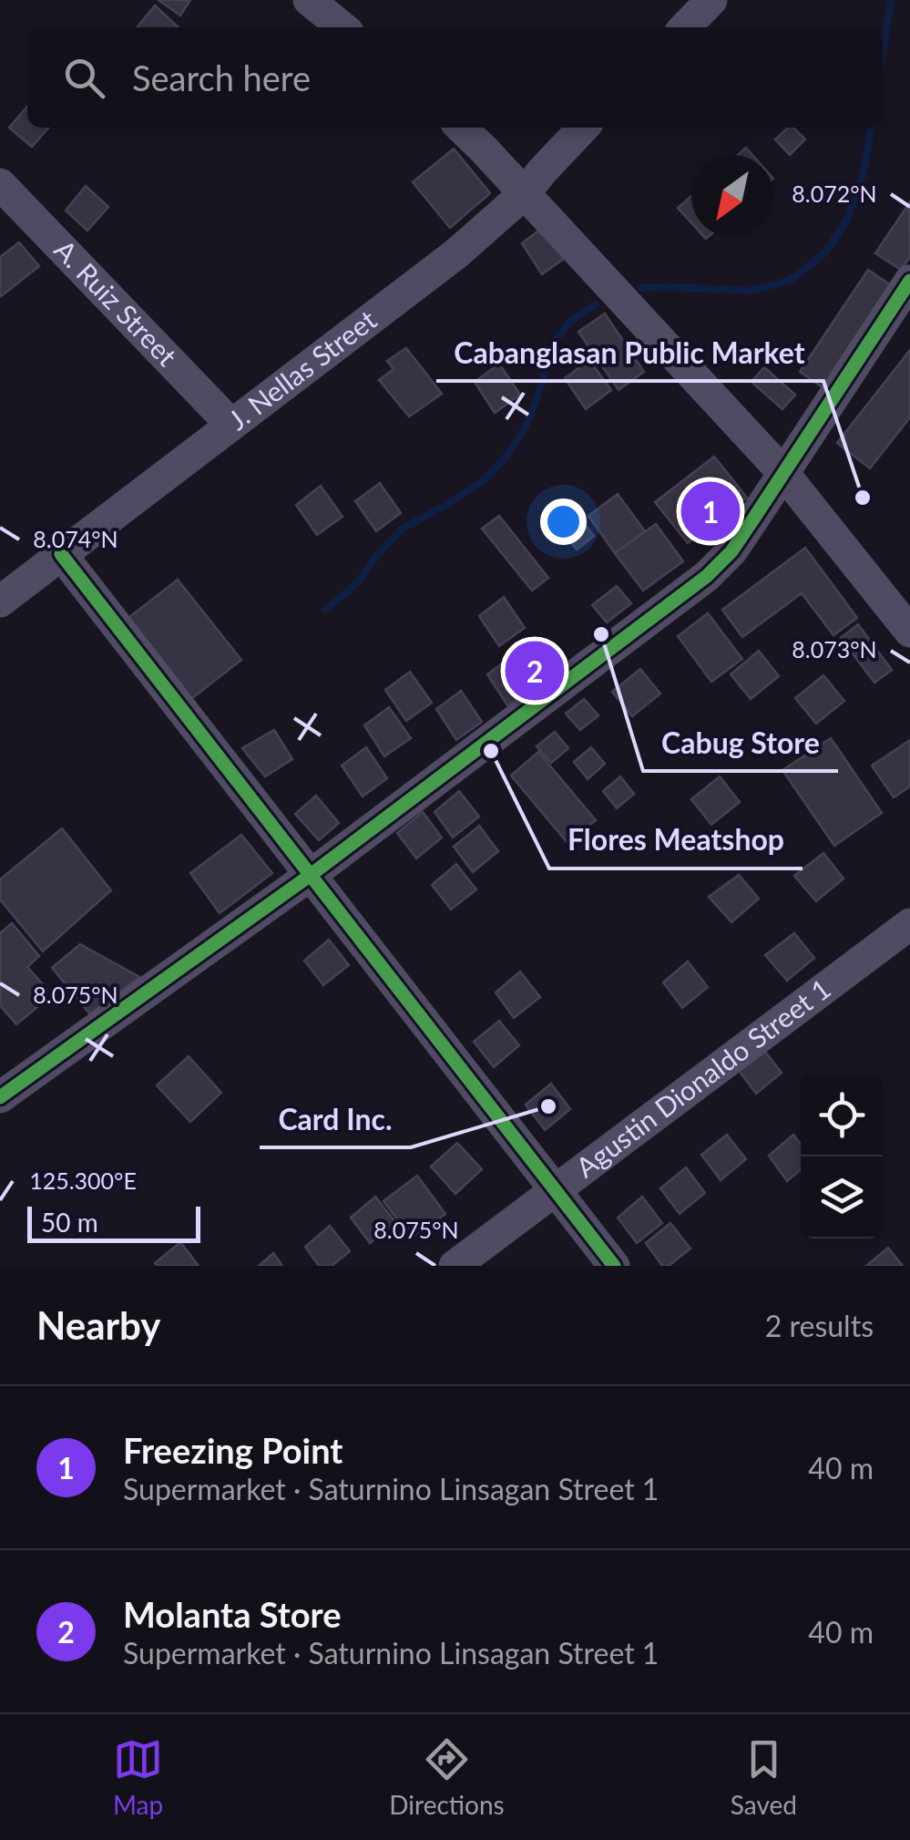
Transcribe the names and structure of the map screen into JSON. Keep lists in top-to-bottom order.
{
  "streets": {
    "street": ["A. Ruiz Street", "J. Nellas Street", "Agustin Dionaldo Street 1"]
  },
  "crossings": [
    ["A. Ruiz Street", "J. Nellas Street"]
  ],
  "places": [
    "Cabanglasan Public Market",
    "Cabug Store",
    "Flores Meatshop",
    "Card Inc."
  ],
  "scale_bar": "50 m",
  "north": "bottom left",
  "page": {
    "search": "Search here",
    "pins": ["1", "2"],
    "scale": "50 m",
    "heading": ["Nearby", "2 results"],
    "list": [
      {
        "mark": "1",
        "name": "Freezing Point",
        "note": "Supermarket · Saturnino Linsagan Street 1",
        "value": "40 m"
      },
      {
        "mark": "2",
        "name": "Molanta Store",
        "note": "Supermarket · Saturnino Linsagan Street 1",
        "value": "40 m"
      }
    ],
    "nav": ["Map", "Directions", "Saved"]
  },
  "coordinates": [
    "8.072°N",
    "8.074°N",
    "8.073°N",
    "8.075°N",
    "125.300°E"
  ]
}
